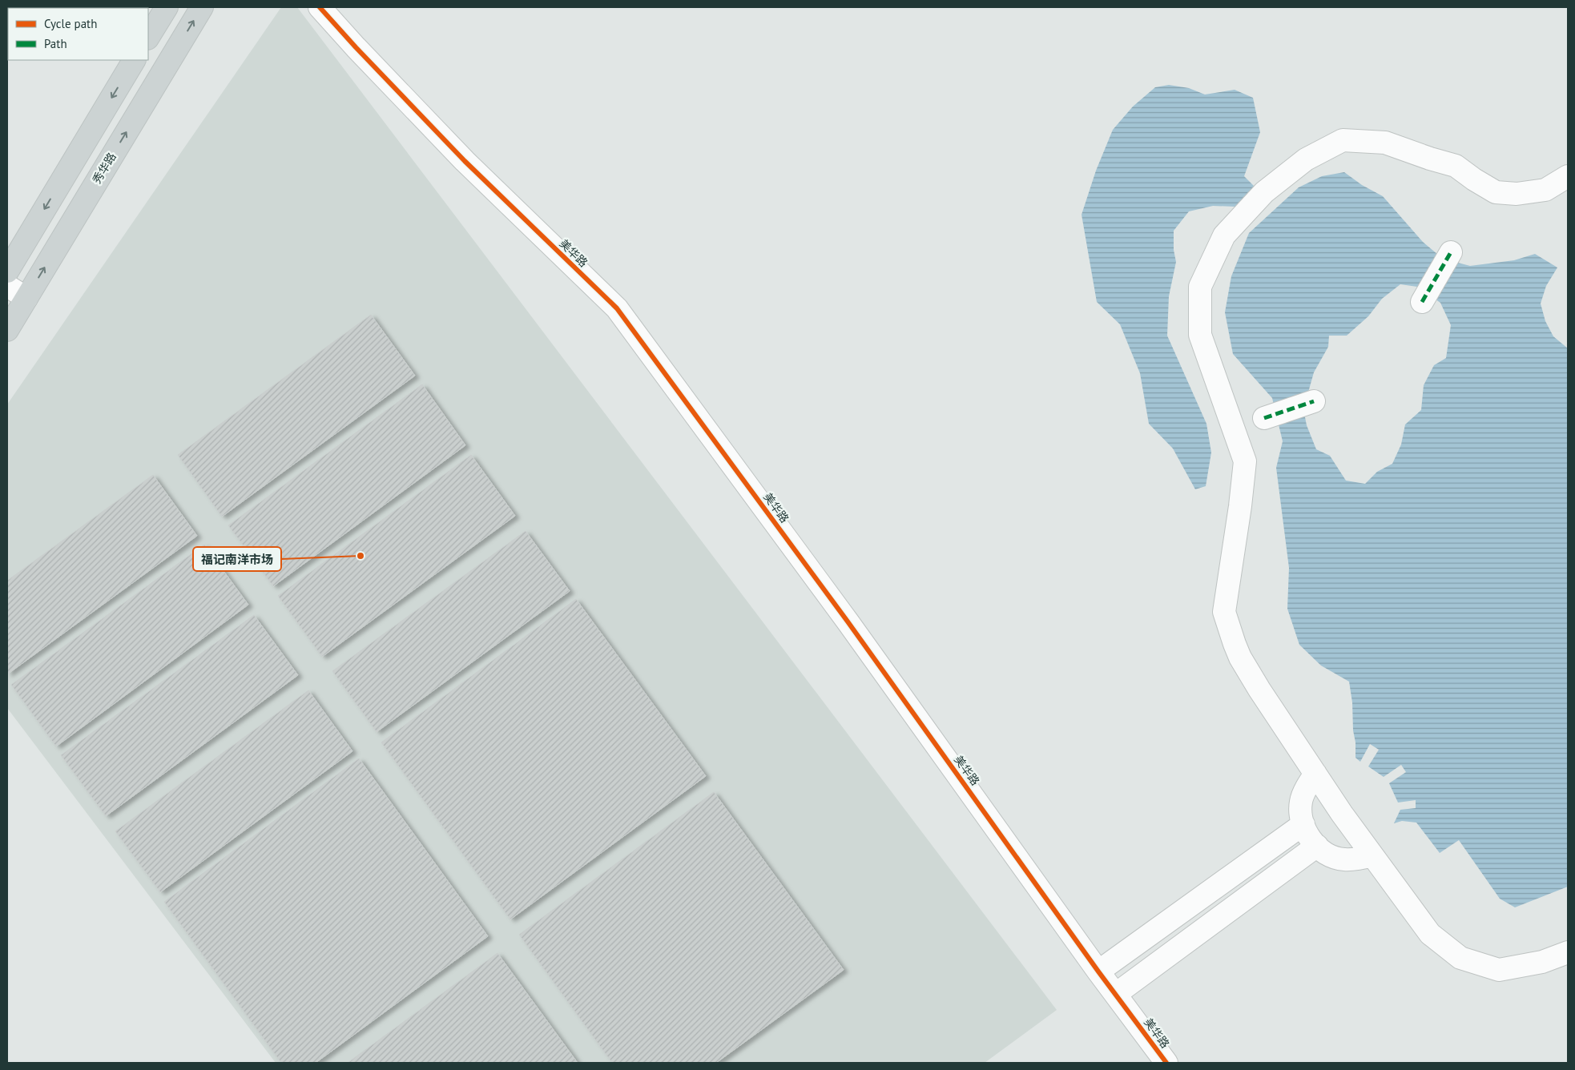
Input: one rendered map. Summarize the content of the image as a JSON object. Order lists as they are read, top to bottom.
{
  "streets": {
    "main road": ["秀华路"],
    "street": ["美华路"]
  },
  "places": ["福记南洋市场"],
  "legend": ["Cycle path", "Path"]
}
